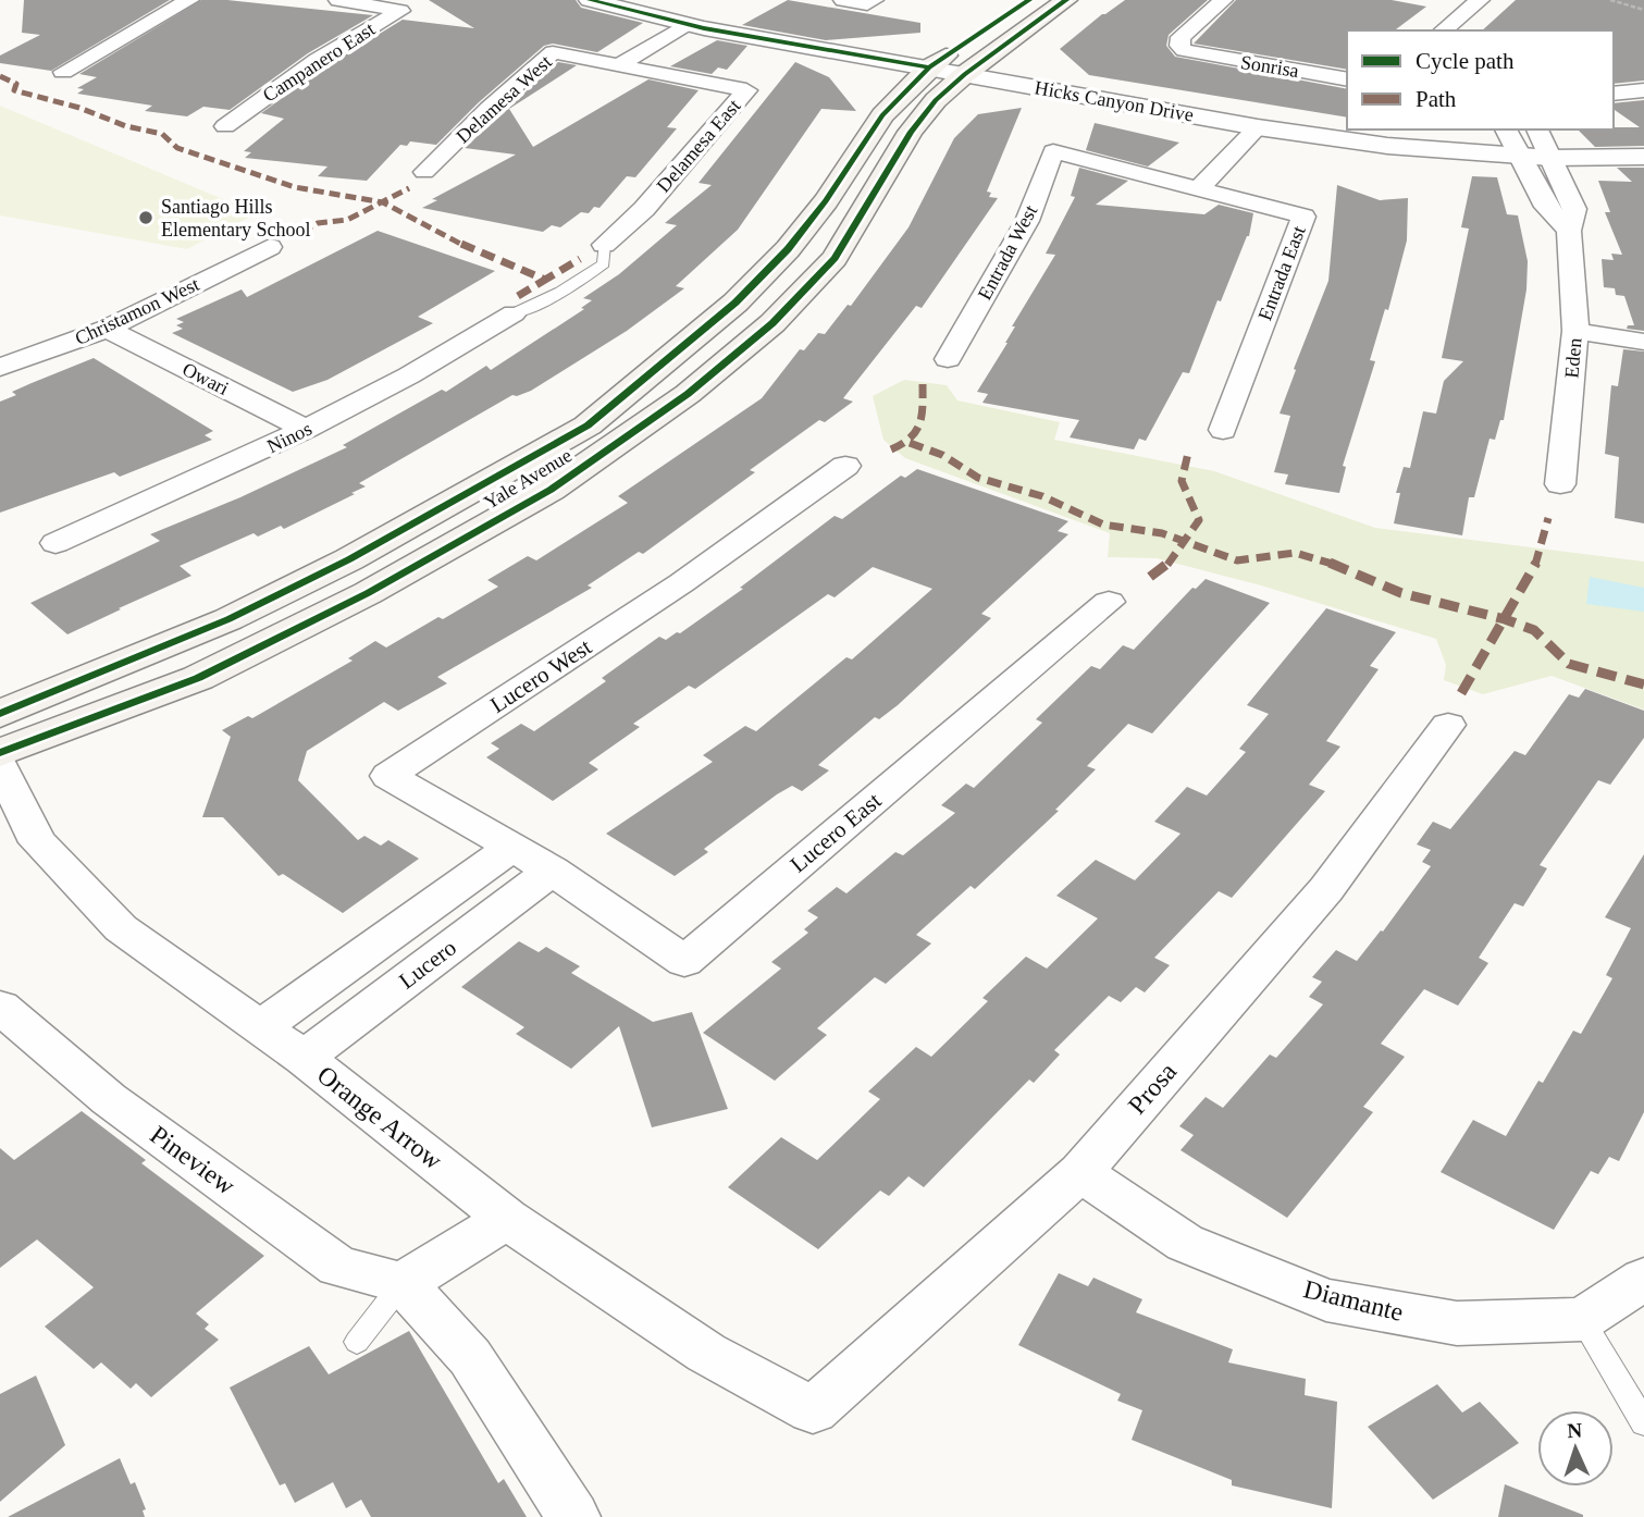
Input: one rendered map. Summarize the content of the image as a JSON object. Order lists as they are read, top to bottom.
{
  "streets": {
    "main road": ["Yale Avenue"],
    "street": [
      "Campanero East",
      "Sonrisa",
      "Delamesa West",
      "Hicks Canyon Drive",
      "Delamesa East",
      "Entrada West",
      "Entrada East",
      "Christamon West",
      "Eden",
      "Owari",
      "Ninos",
      "Lucero West",
      "Lucero East",
      "Lucero",
      "Prosa",
      "Orange Arrow",
      "Pineview",
      "Diamante"
    ]
  },
  "crossings": [
    ["Delamesa West", "Delamesa East"],
    ["Hicks Canyon Drive", "Eden"],
    ["Hicks Canyon Drive", "Yale Avenue"],
    ["Entrada West", "Entrada East"],
    ["Christamon West", "Owari"],
    ["Owari", "Ninos"],
    ["Lucero West", "Lucero East"],
    ["Lucero West", "Lucero"],
    ["Lucero East", "Lucero"],
    ["Lucero", "Orange Arrow"],
    ["Prosa", "Orange Arrow"],
    ["Prosa", "Diamante"]
  ],
  "places": ["Santiago Hills Elementary School"],
  "legend": ["Cycle path", "Path"],
  "north": "top"
}
